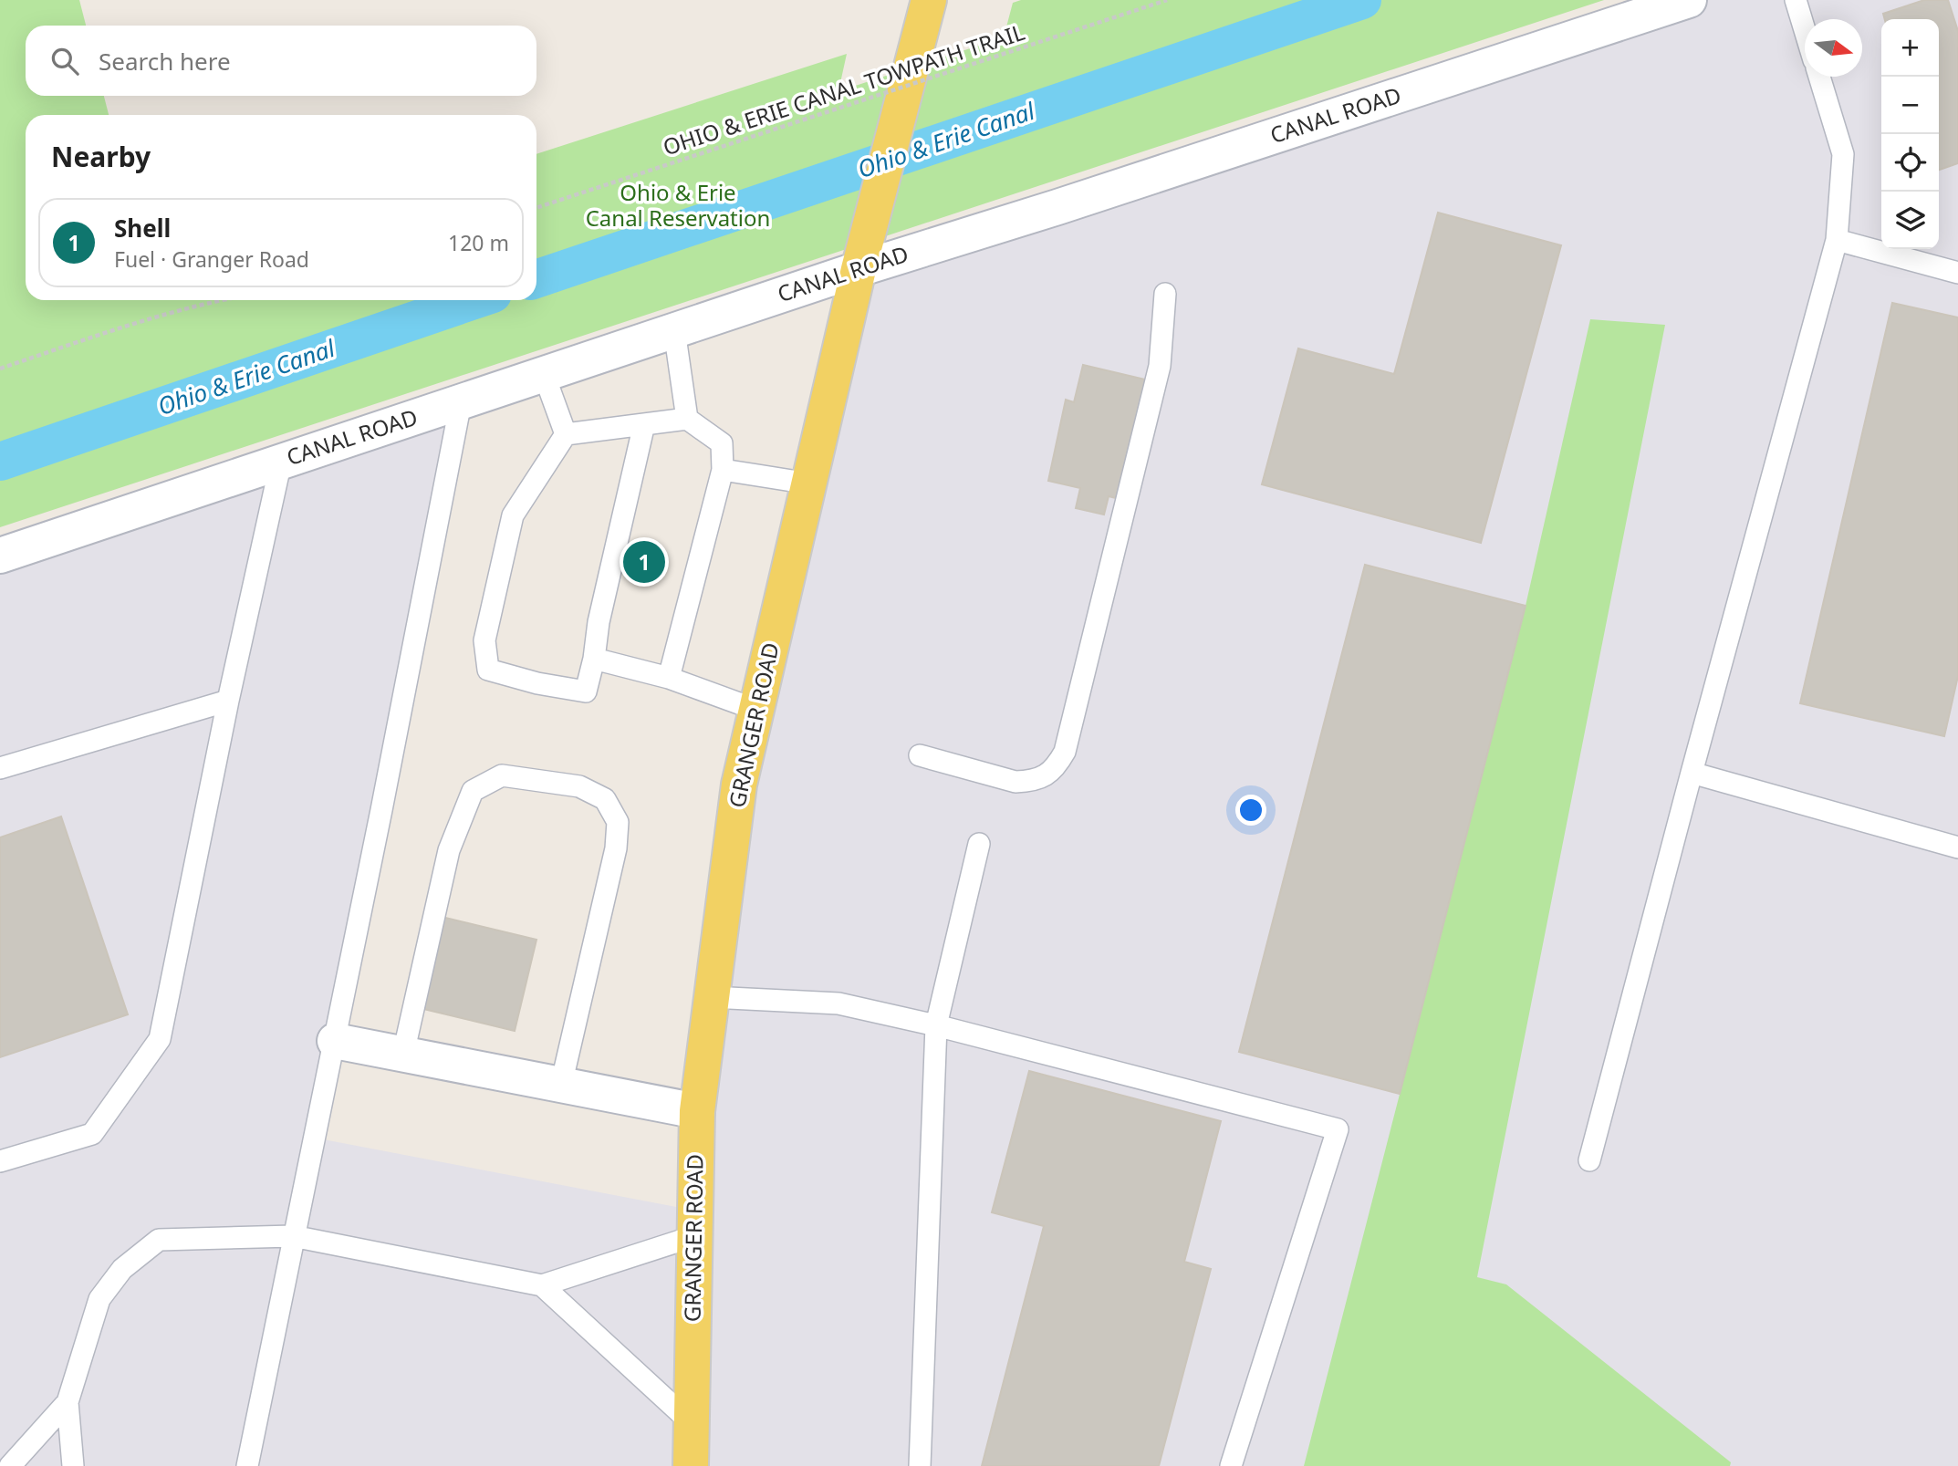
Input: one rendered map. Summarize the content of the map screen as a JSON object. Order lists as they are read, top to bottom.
{
  "streets": {
    "main road": ["GRANGER ROAD"],
    "street": ["CANAL ROAD"],
    "path": ["OHIO & ERIE CANAL TOWPATH TRAIL"]
  },
  "crossings": [
    ["CANAL ROAD", "GRANGER ROAD"]
  ],
  "water": ["Ohio & Erie Canal"],
  "parks": ["Ohio & Erie Canal Reservation"],
  "north": "right",
  "page": {
    "map_buttons": ["+", "−"],
    "search": "Search here",
    "heading": "Nearby",
    "list": [
      {
        "mark": "1",
        "name": "Shell",
        "note": "Fuel · Granger Road",
        "value": "120 m"
      }
    ],
    "pins": "1"
  }
}
